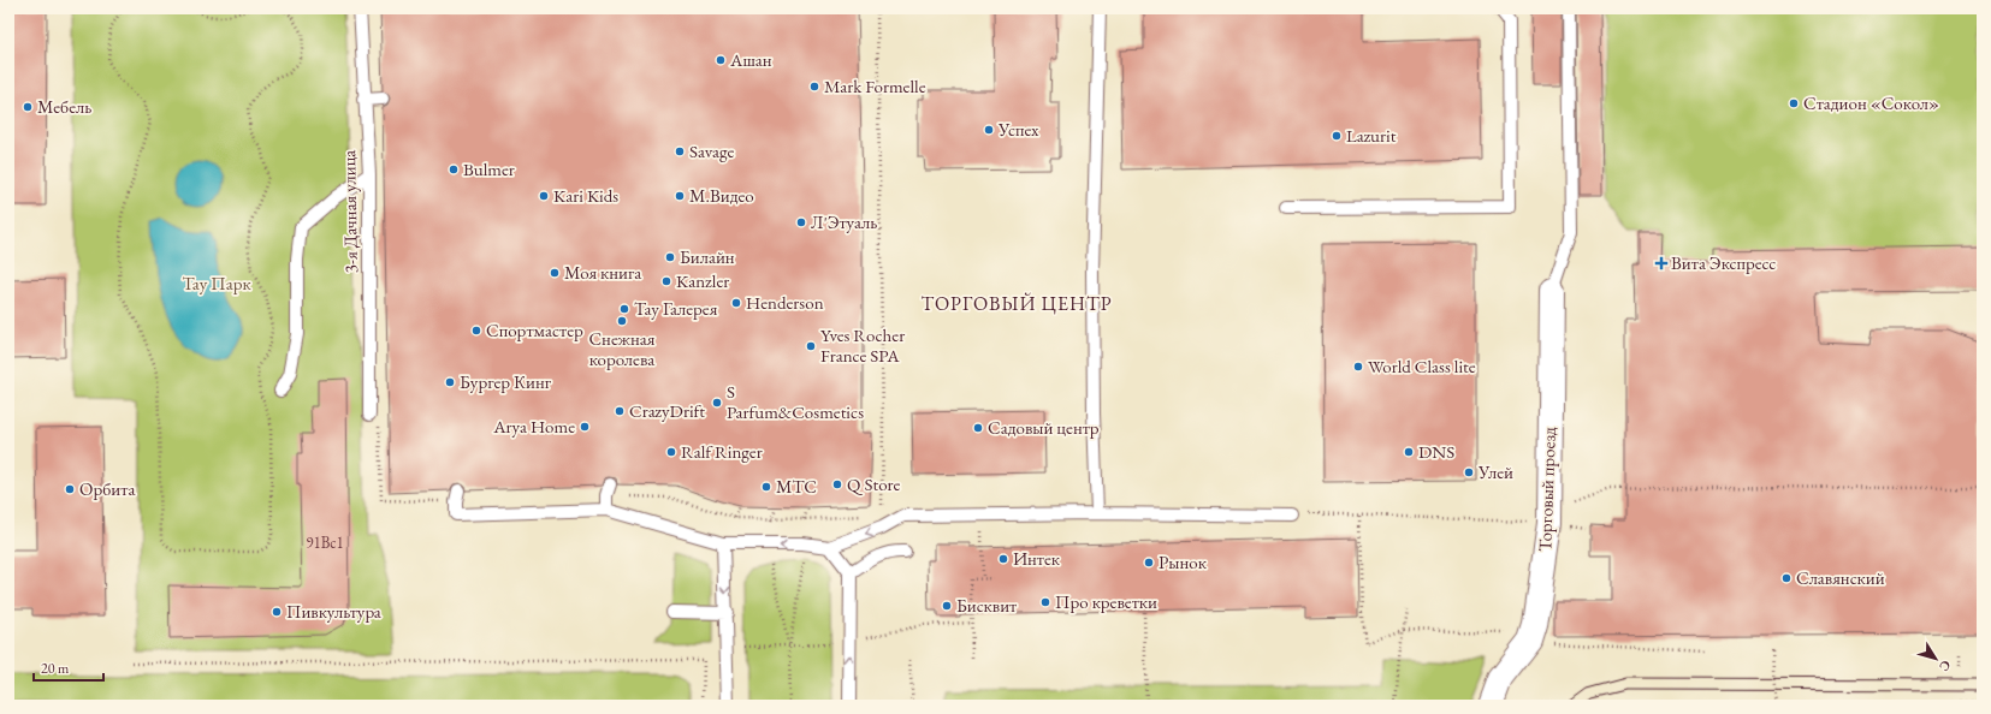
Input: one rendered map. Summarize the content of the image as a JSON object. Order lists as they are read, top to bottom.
{
  "streets": {
    "street": ["Торговый проезд"],
    "lane": ["3-я Дачная улица"]
  },
  "districts": ["ТОРГОВЫЙ ЦЕНТР"],
  "parks": ["Тау Парк"],
  "places": {
    "other": [
      "Ашан",
      "Mark Formelle",
      "Стадион «Сокол»",
      "Мебель",
      "Успех",
      "Lazurit",
      "Savage",
      "Bulmer",
      "Kari Kids",
      "М.Видео",
      "Л'Этуаль",
      "Билайн",
      "Моя книга",
      "Kanzler",
      "Henderson",
      "Тау Галерея",
      "Снежная королева",
      "Спортмастер",
      "Yves Rocher France SPA",
      "World Class lite",
      "Бургер Кинг",
      "S Parfum&Cosmetics",
      "CrazyDrift",
      "Arya Home",
      "Садовый центр",
      "Ralf Ringer",
      "DNS",
      "Улей",
      "Q Store",
      "МТС",
      "Орбита",
      "Интек",
      "Рынок",
      "Славянский",
      "Про креветки",
      "Бисквит",
      "Пивкультура"
    ],
    "health": ["Вита Экспресс"]
  },
  "house_numbers": ["91Вс1"],
  "scale_bar": "20 m",
  "north": "bottom right"
}
